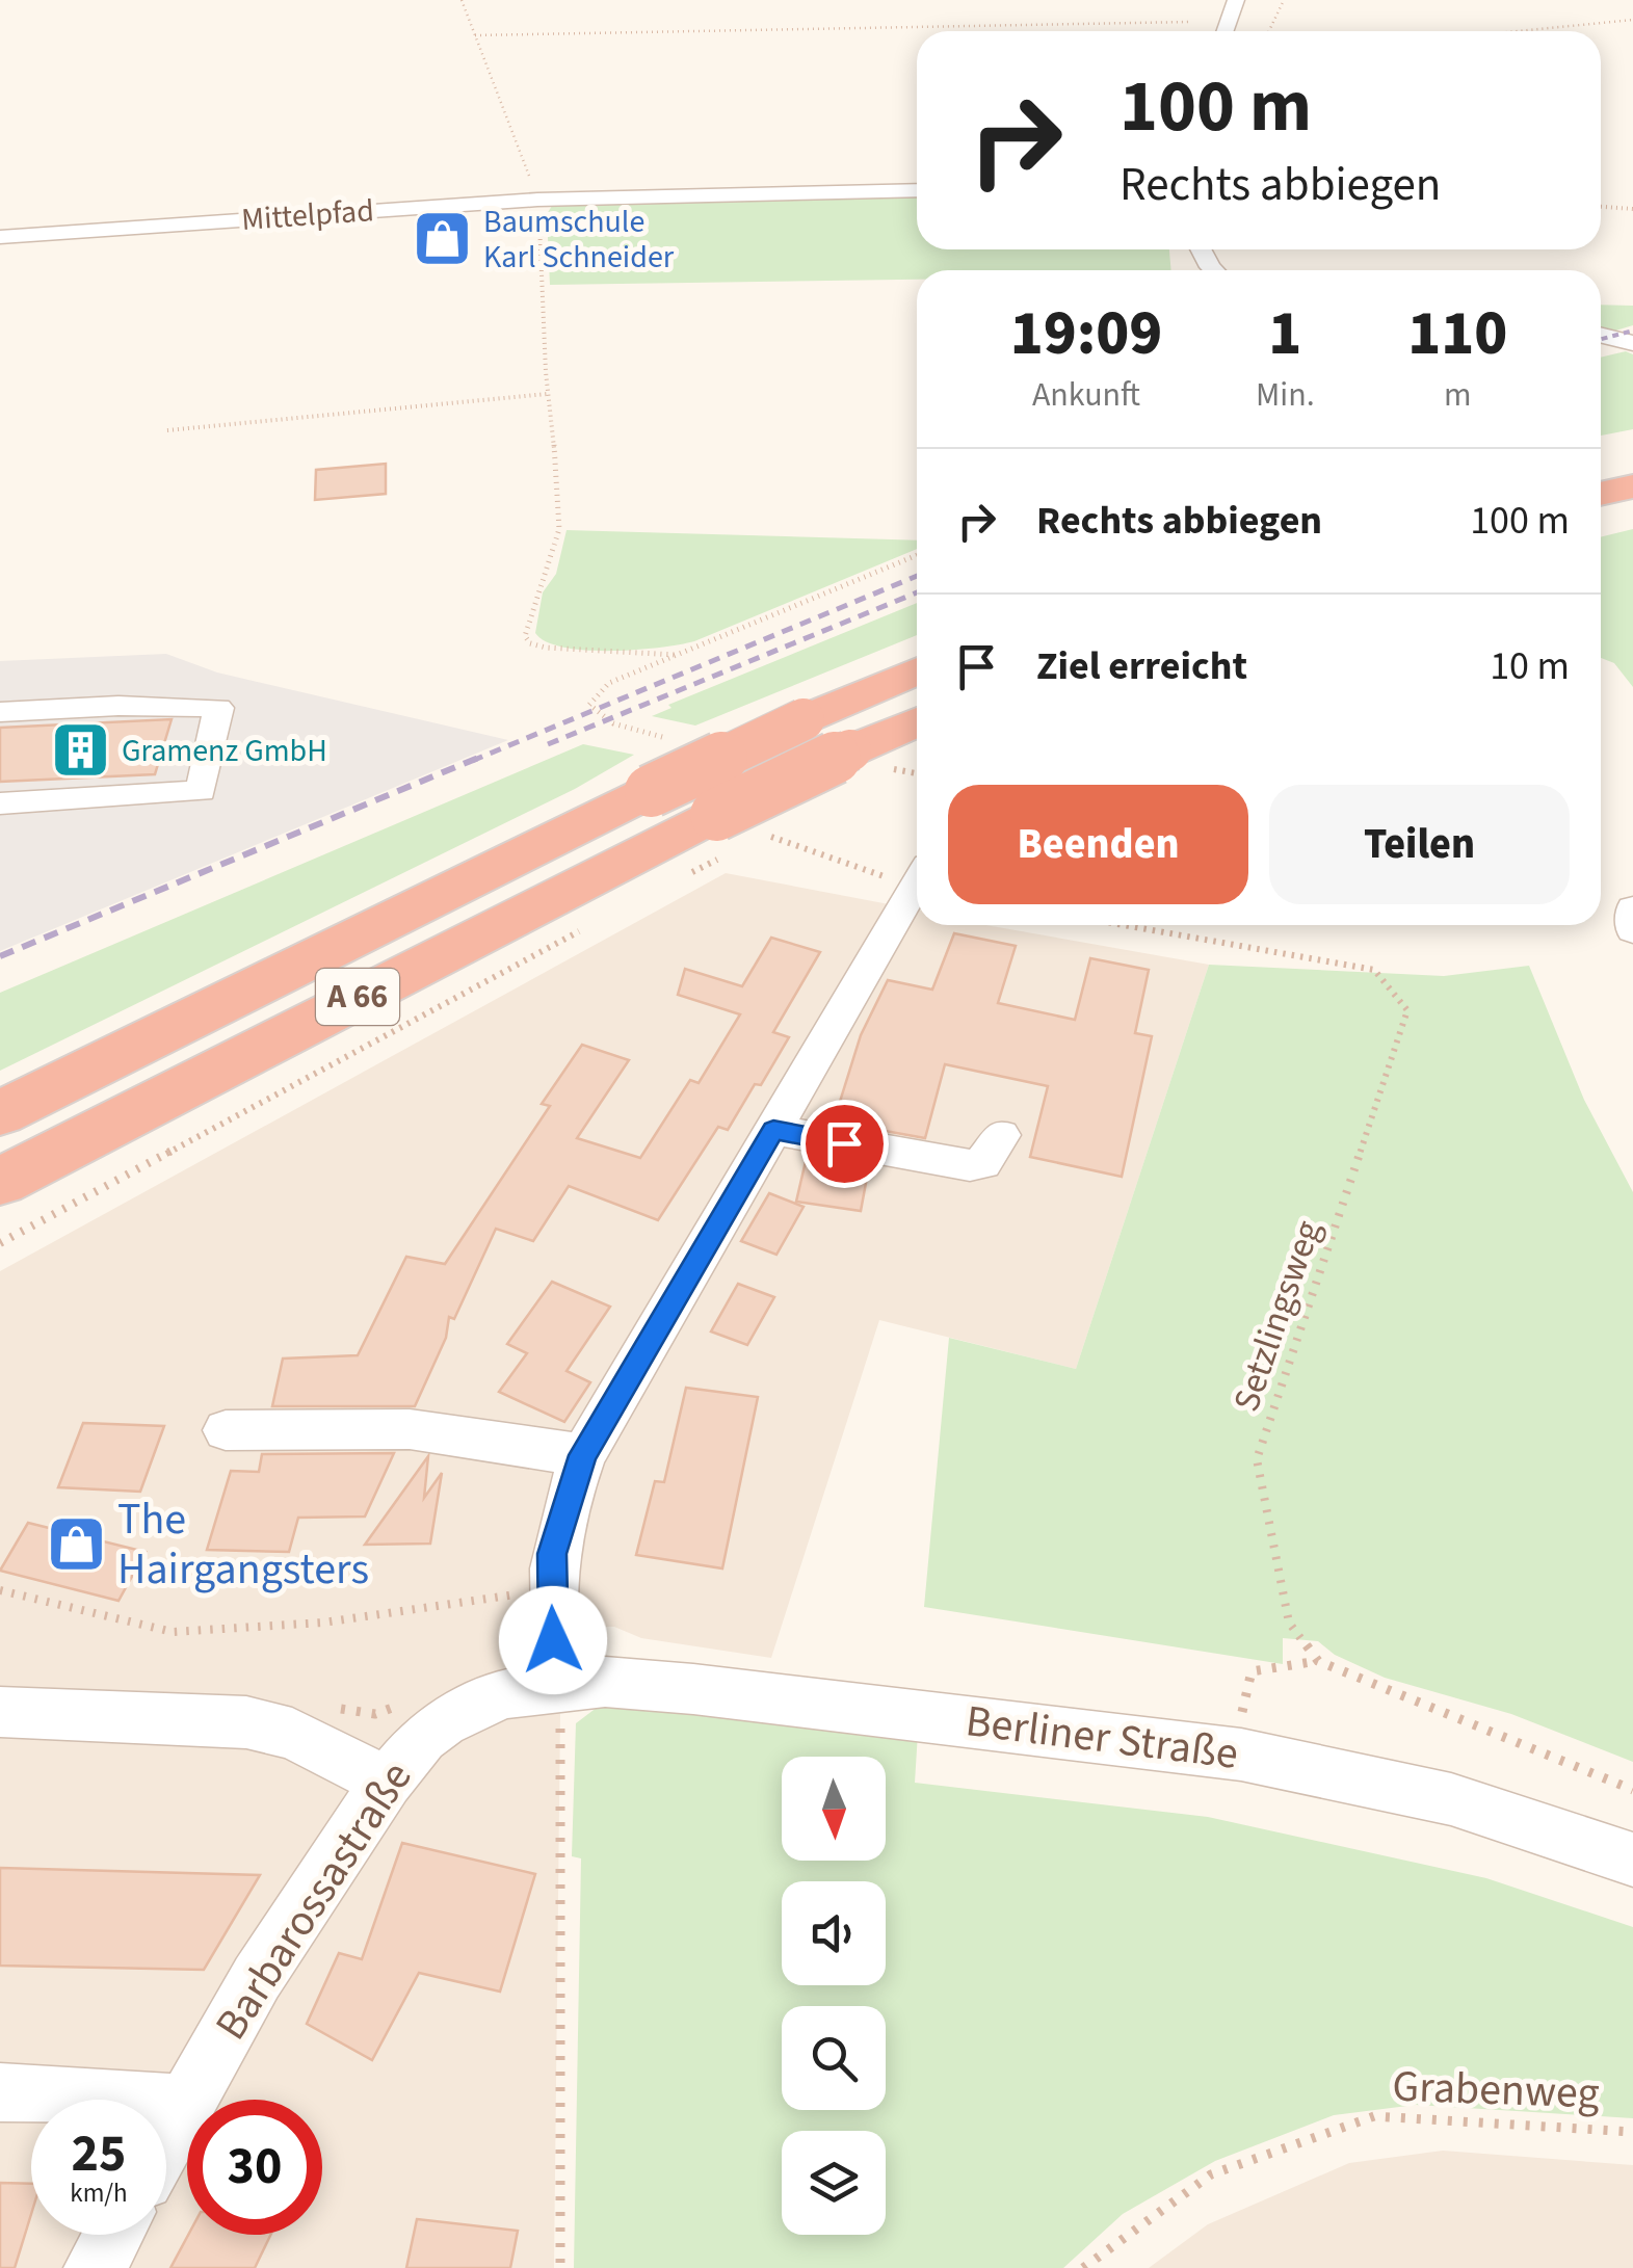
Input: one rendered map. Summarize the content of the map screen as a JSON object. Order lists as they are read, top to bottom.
{
  "streets": {
    "highway": ["A 66"],
    "street": ["Mittelpfad", "Berliner Straße", "Barbarossastraße"],
    "path": ["Setzlingsweg", "Grabenweg"]
  },
  "crossings": [
    ["Berliner Straße", "Barbarossastraße"]
  ],
  "places": {
    "shop": ["Baumschule Karl Schneider", "The Hairgangsters"],
    "building": ["Gramenz GmbH"]
  },
  "north": "bottom",
  "page": {
    "turn": ["100 m", "Rechts abbiegen"],
    "eta": [
      "19:09",
      "Ankunft",
      "1",
      "Min.",
      "110",
      "m"
    ],
    "list": [
      {
        "name": "Rechts abbiegen",
        "value": "100 m"
      },
      {
        "name": "Ziel erreicht",
        "value": "10 m"
      }
    ],
    "buttons": ["Beenden", "Teilen"],
    "speed": "25 km/h",
    "limit": "30"
  }
}
